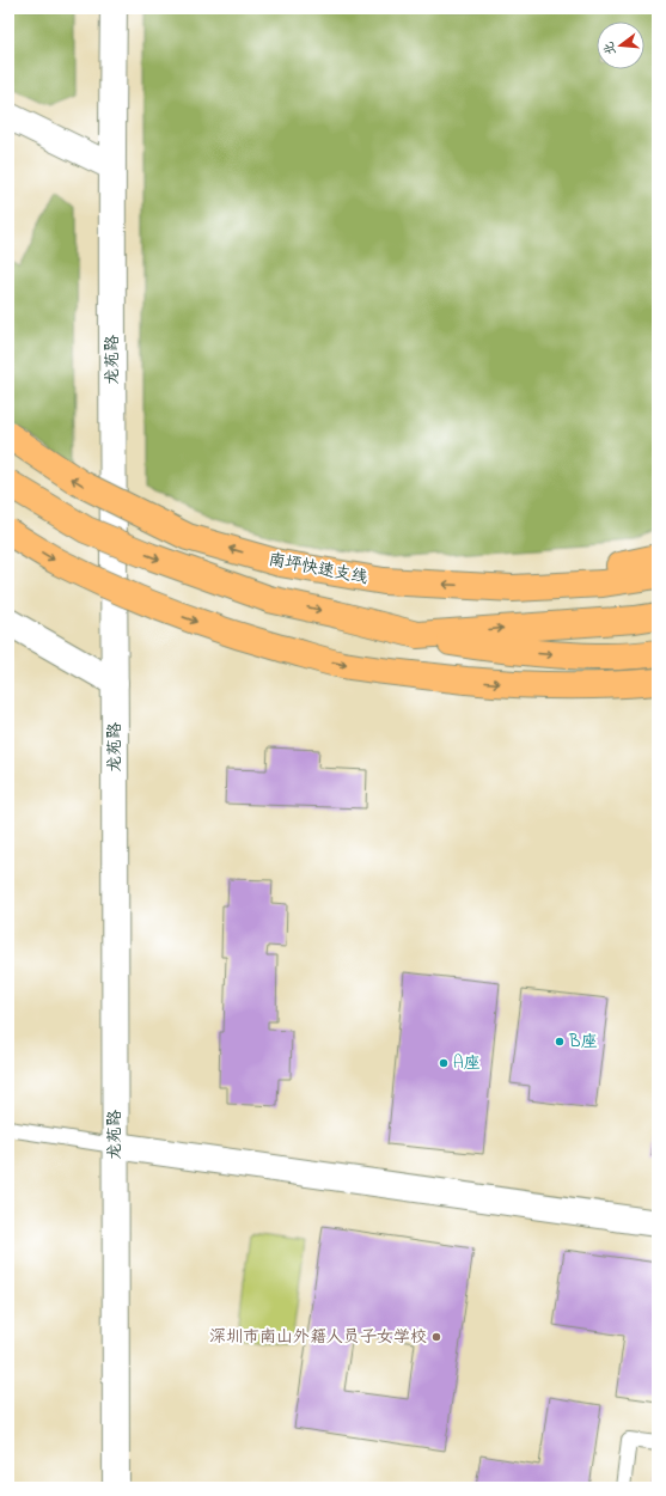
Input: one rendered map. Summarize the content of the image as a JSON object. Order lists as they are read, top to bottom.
{
  "streets": {
    "highway": ["南坪快速支线"],
    "street": ["龙苑路"]
  },
  "places": ["B座", "A座", "深圳市南山外籍人员子女学校"],
  "north": "left"
}
